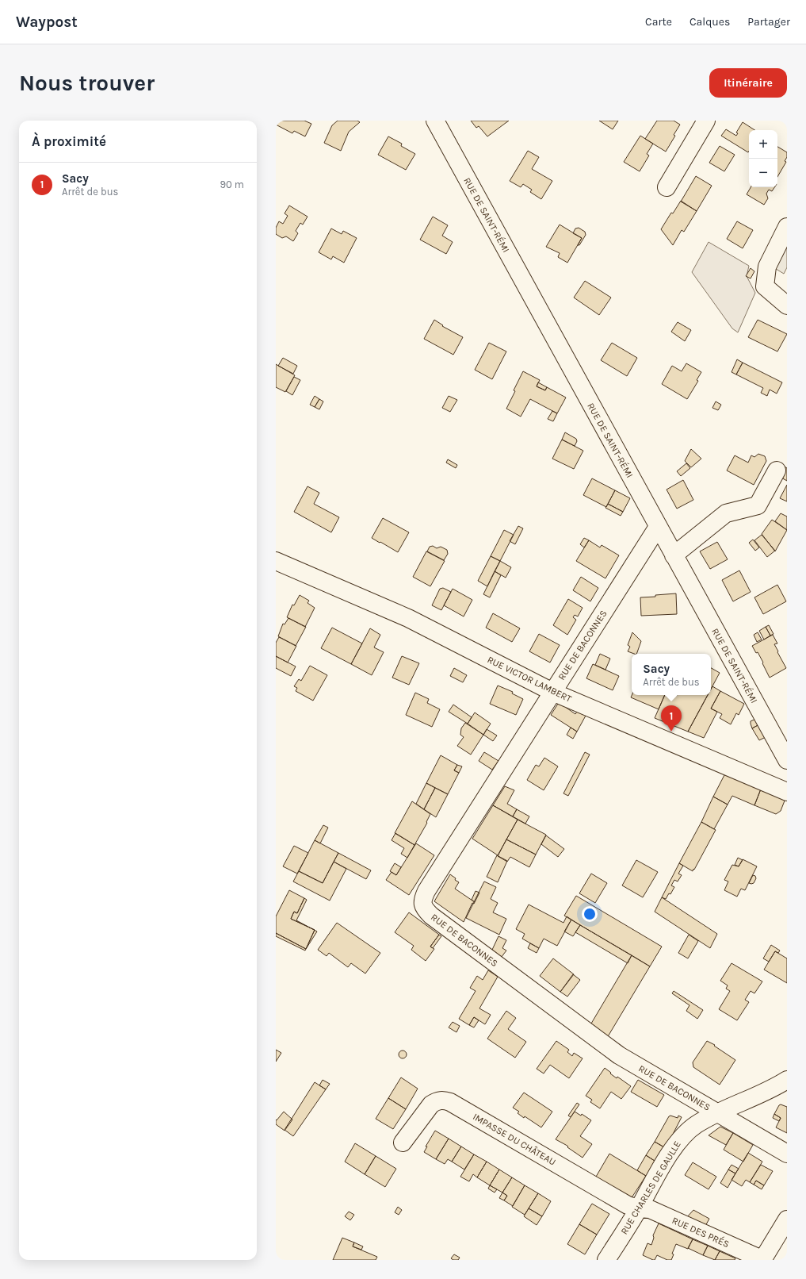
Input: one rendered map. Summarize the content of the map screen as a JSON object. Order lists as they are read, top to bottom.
{
  "streets": {
    "street": [
      "RUE DE SAINT-RÉMI",
      "RUE DE BACONNES",
      "RUE VICTOR LAMBERT",
      "IMPASSE DU CHÂTEAU",
      "RUE CHARLES DE GAULLE",
      "RUE DES PRÉS"
    ]
  },
  "crossings": [
    ["RUE DE SAINT-RÉMI", "RUE DE BACONNES"],
    ["RUE DE BACONNES", "RUE VICTOR LAMBERT"],
    ["RUE DE BACONNES", "RUE CHARLES DE GAULLE"],
    ["IMPASSE DU CHÂTEAU", "RUE CHARLES DE GAULLE"],
    ["IMPASSE DU CHÂTEAU", "RUE DES PRÉS"],
    ["RUE CHARLES DE GAULLE", "RUE DES PRÉS"]
  ],
  "page": {
    "header": "Waypost",
    "nav": ["Carte", "Calques", "Partager"],
    "buttons": "Itinéraire",
    "title": "Nous trouver",
    "heading": "À proximité",
    "map_buttons": ["+", "−"],
    "list": [
      {
        "mark": "1",
        "name": "Sacy",
        "note": "Arrêt de bus",
        "value": "90 m"
      }
    ],
    "popup": ["Sacy", "Arrêt de bus"],
    "pins": "1"
  }
}
